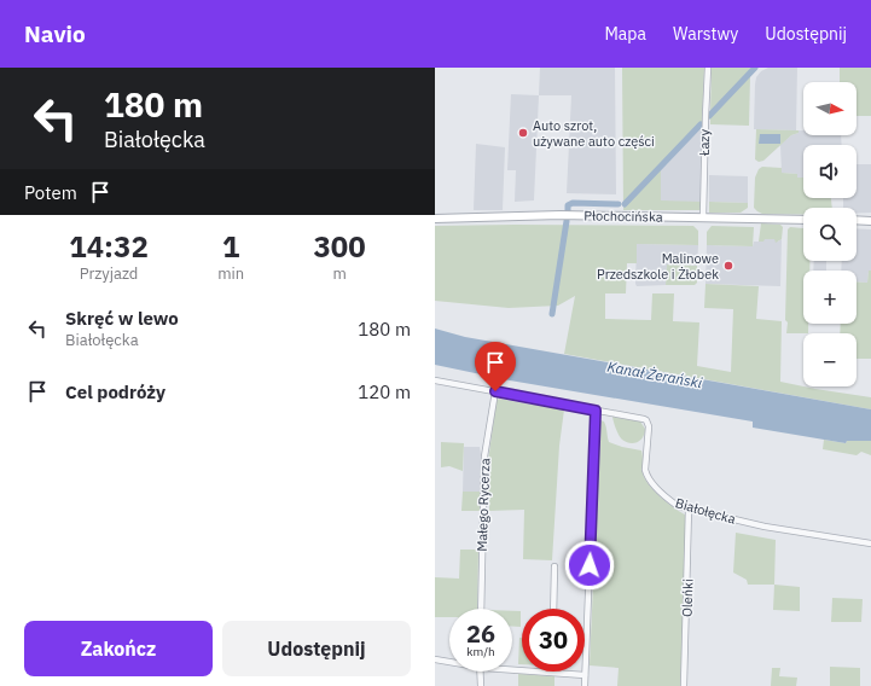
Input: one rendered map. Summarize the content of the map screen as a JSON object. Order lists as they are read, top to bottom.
{
  "streets": {
    "main road": ["Płochocińska"],
    "street": [
      "Łazy",
      "Małego Rycerza",
      "Białołęcka",
      "Oleńki"
    ]
  },
  "crossings": [
    ["Łazy", "Płochocińska"],
    ["Małego Rycerza", "Białołęcka"],
    ["Białołęcka", "Oleńki"]
  ],
  "water": ["Kanał Żerański"],
  "places": ["Auto szrot, używane auto części", "Malinowe Przedszkole i Żłobek"],
  "north": "right",
  "page": {
    "header": "Navio",
    "nav": ["Mapa", "Warstwy", "Udostępnij"],
    "turn": ["180 m", "Białołęcka"],
    "map_buttons": ["+", "−"],
    "then": "Potem",
    "eta": [
      "14:32",
      "Przyjazd",
      "1",
      "min",
      "300",
      "m"
    ],
    "list": [
      {
        "name": "Skręć w lewo",
        "note": "Białołęcka",
        "value": "180 m"
      },
      {
        "name": "Cel podróży",
        "value": "120 m"
      }
    ],
    "speed": "26 km/h",
    "limit": "30",
    "buttons": ["Zakończ", "Udostępnij"]
  }
}
